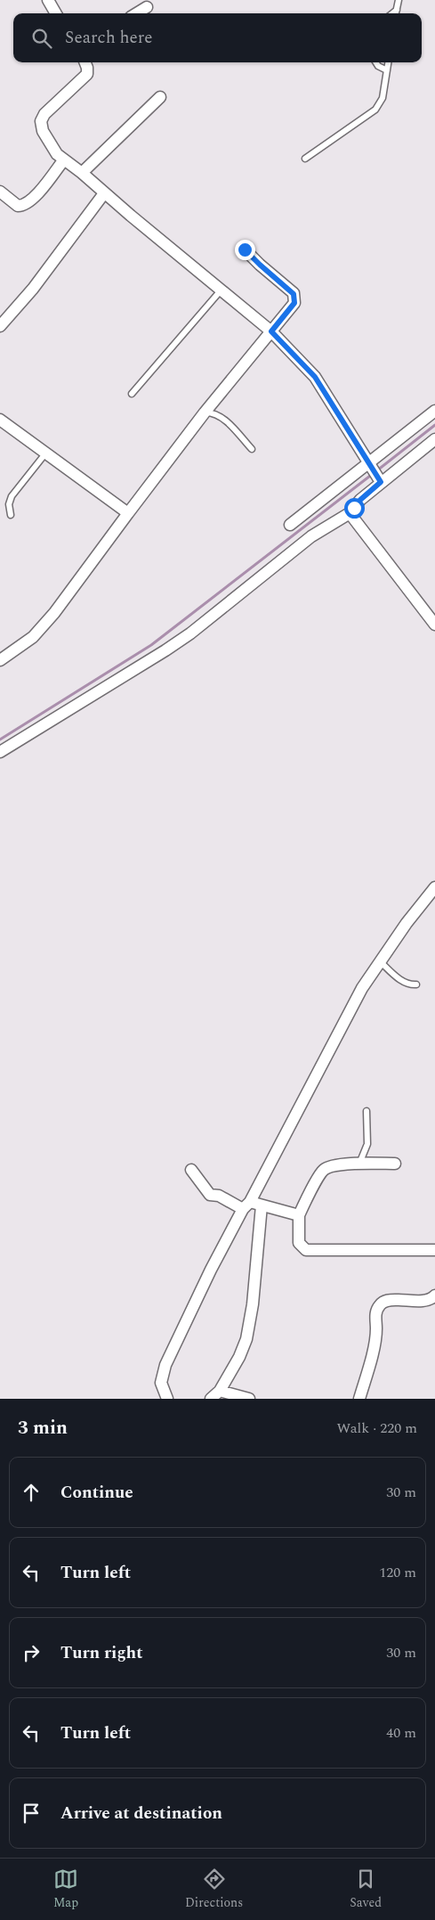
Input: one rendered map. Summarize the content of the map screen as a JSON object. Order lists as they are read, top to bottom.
{
  "page": {
    "search": "Search here",
    "heading": ["3 min", "Walk · 220 m"],
    "list": [
      ["Continue", "30 m"],
      ["Turn left", "120 m"],
      ["Turn right", "30 m"],
      ["Turn left", "40 m"],
      "Arrive at destination"
    ],
    "nav": ["Map", "Directions", "Saved"]
  }
}
